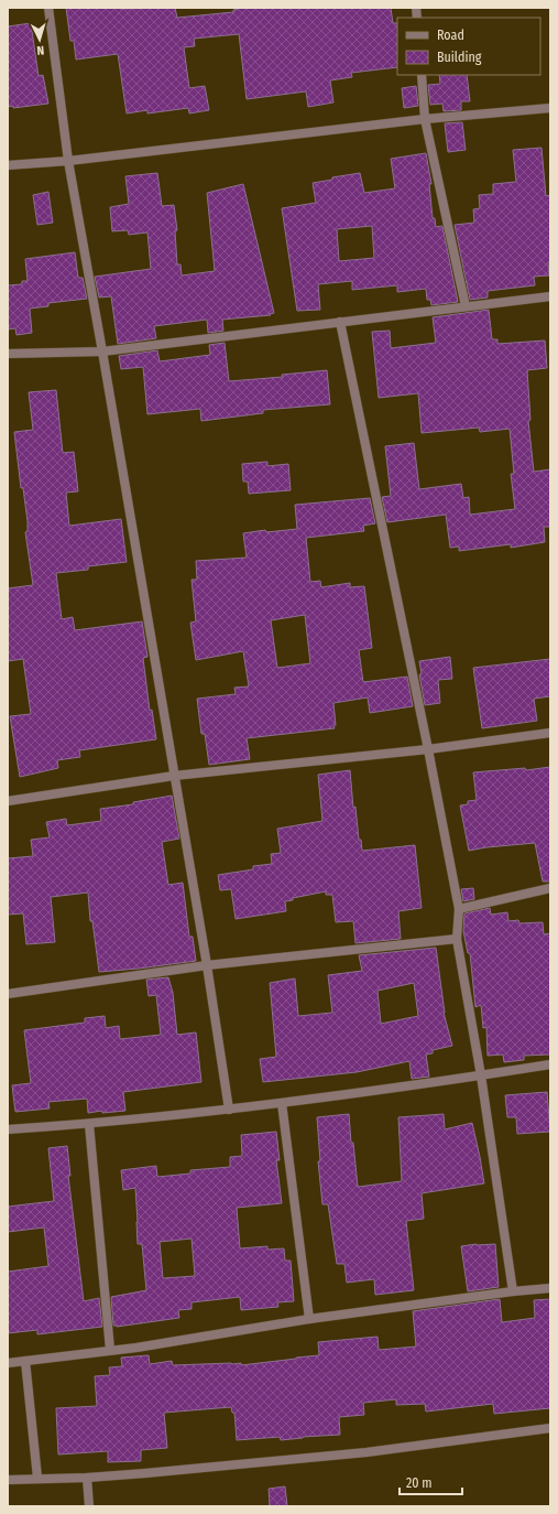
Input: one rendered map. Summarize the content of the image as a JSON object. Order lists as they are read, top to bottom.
{
  "legend": ["Road", "Building"],
  "scale_bar": "20 m",
  "north": "bottom"
}
